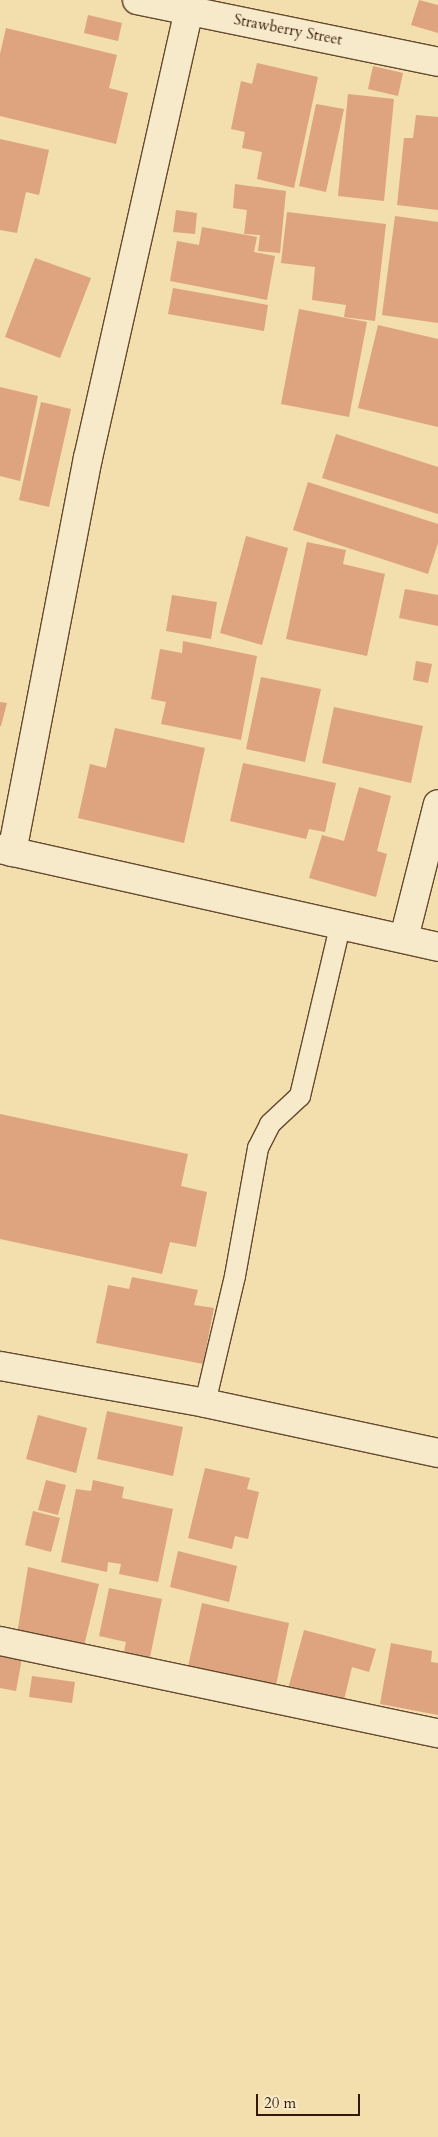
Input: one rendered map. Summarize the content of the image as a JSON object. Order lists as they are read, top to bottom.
{
  "streets": {
    "street": ["Strawberry Street"]
  },
  "scale_bar": "20 m"
}
